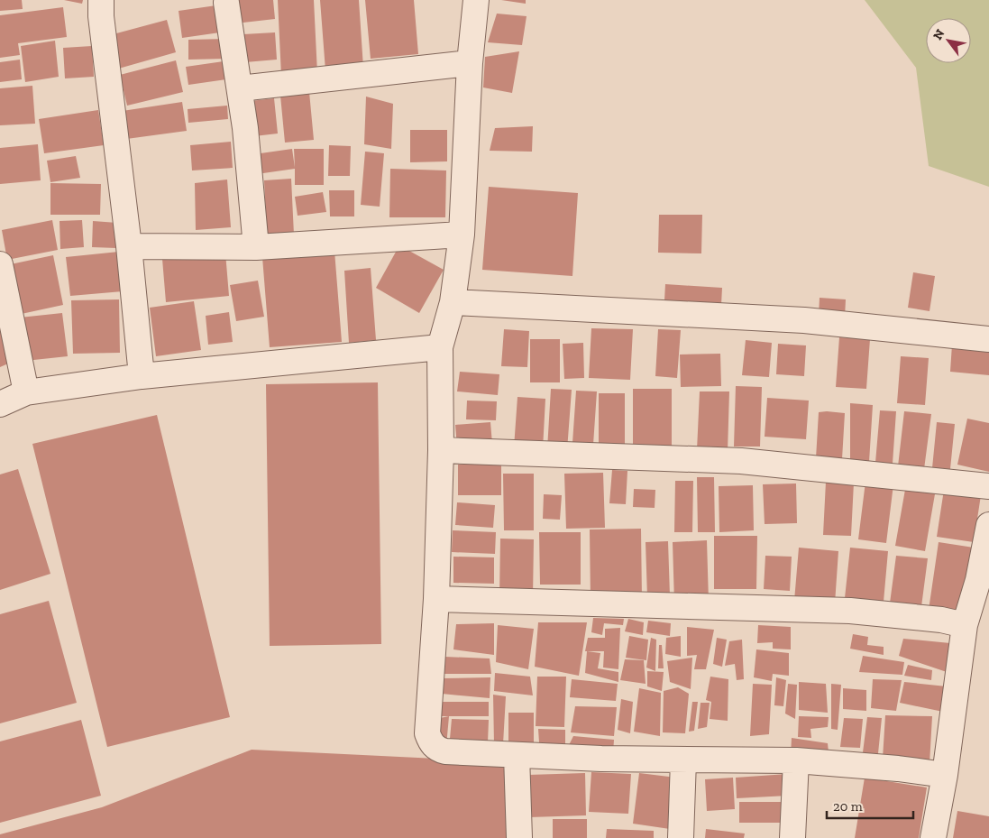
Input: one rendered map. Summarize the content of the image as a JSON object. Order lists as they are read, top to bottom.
{
  "scale_bar": "20 m",
  "north": "top left"
}
